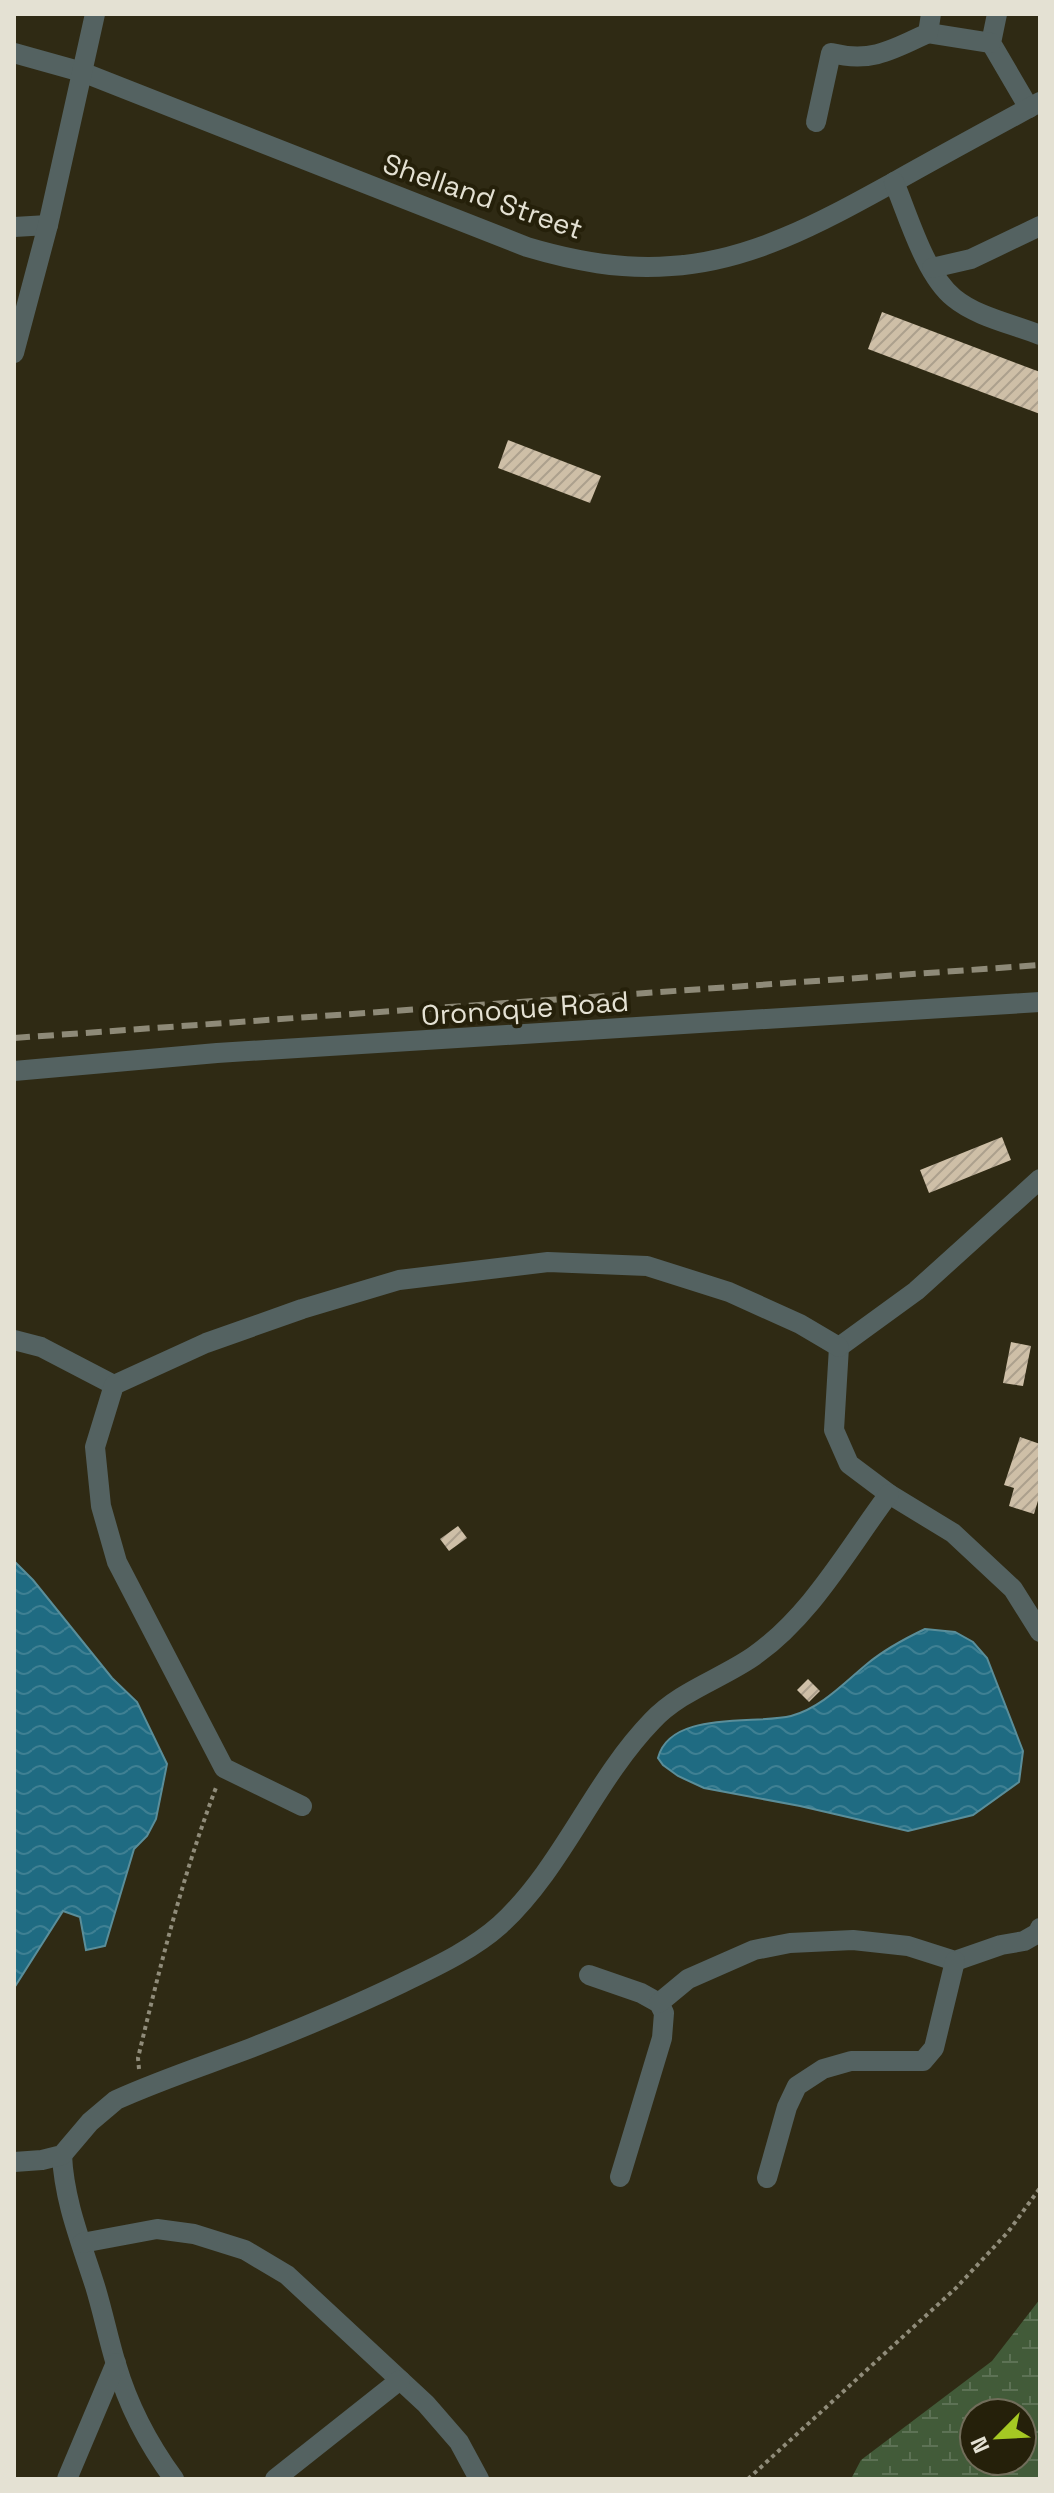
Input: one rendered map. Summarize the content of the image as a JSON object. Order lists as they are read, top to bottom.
{
  "streets": {
    "street": ["Shelland Street", "Oronoque Road"]
  },
  "north": "bottom left"
}
